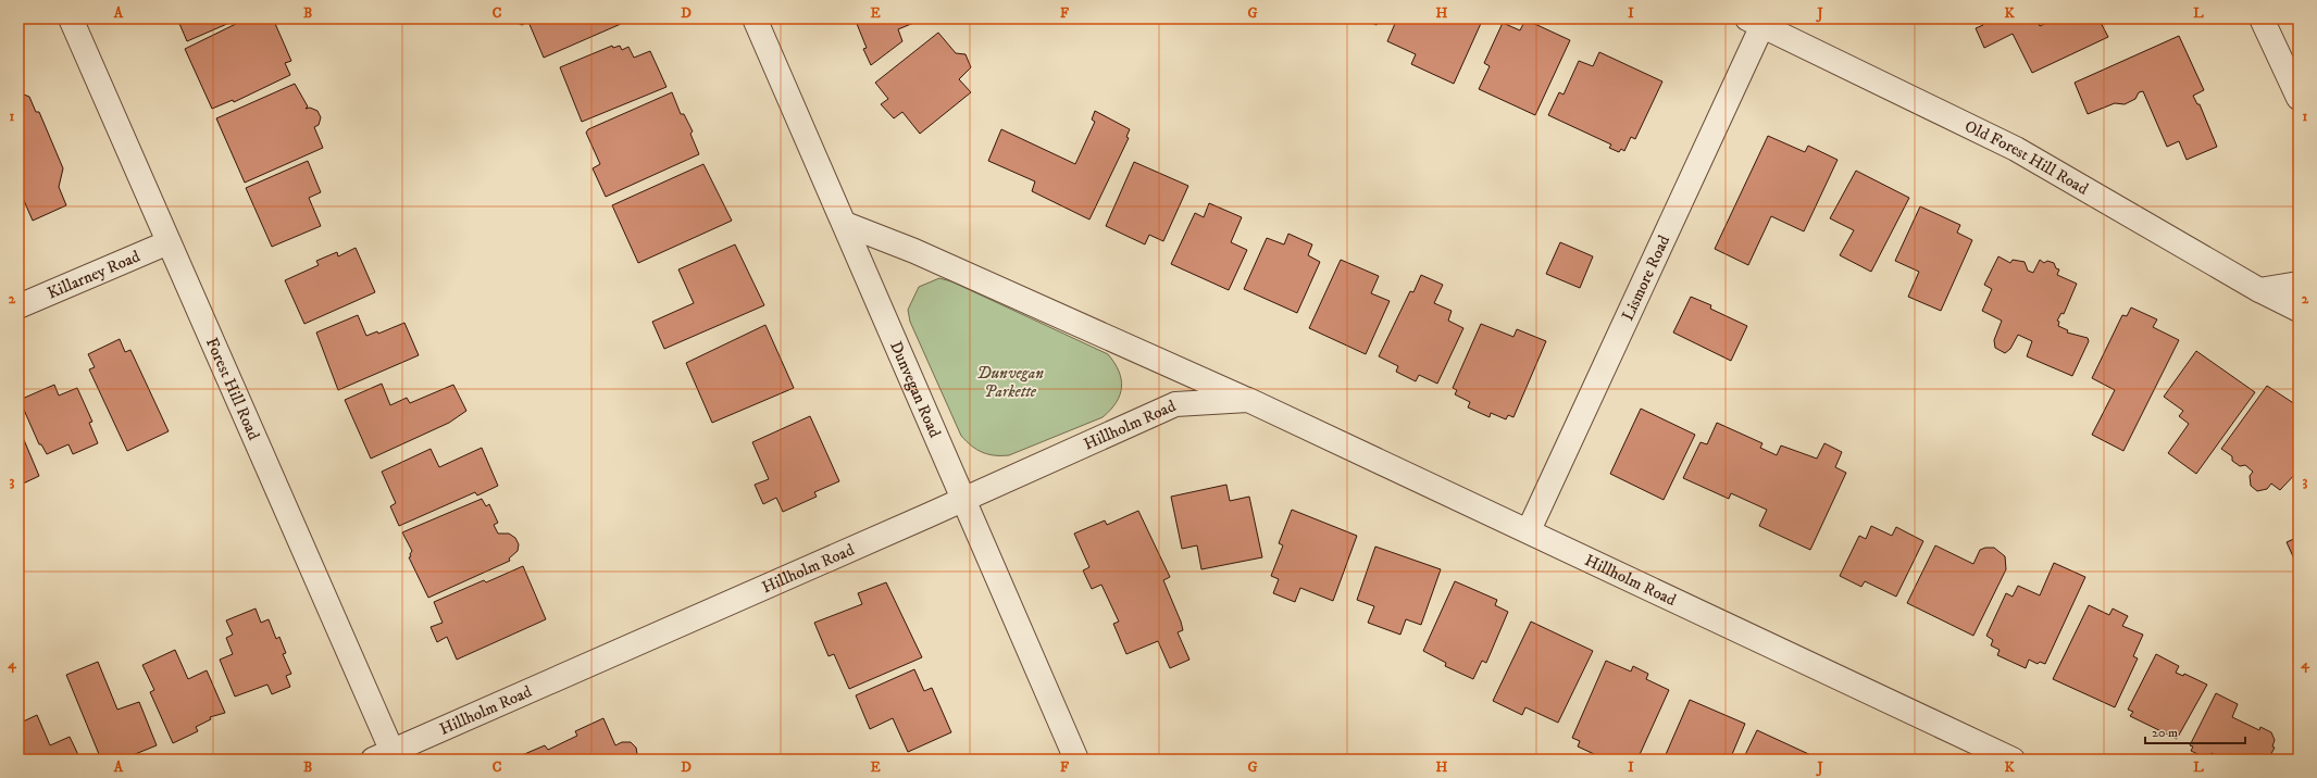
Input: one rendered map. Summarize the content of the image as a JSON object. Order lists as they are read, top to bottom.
{
  "streets": {
    "street": [
      "Old Forest Hill Road",
      "Killarney Road",
      "Lismore Road",
      "Forest Hill Road",
      "Dunvegan Road",
      "Hillholm Road"
    ]
  },
  "crossings": [
    ["Old Forest Hill Road", "Lismore Road"],
    ["Killarney Road", "Forest Hill Road"],
    ["Lismore Road", "Hillholm Road"],
    ["Forest Hill Road", "Hillholm Road"],
    ["Dunvegan Road", "Hillholm Road"]
  ],
  "parks": ["Dunvegan Parkette"],
  "scale_bar": "20 m",
  "grid": {
    "columns": [
      "A",
      "B",
      "C",
      "D",
      "E",
      "F",
      "G",
      "H",
      "I",
      "J",
      "K",
      "L"
    ],
    "rows": [
      "1",
      "2",
      "3",
      "4"
    ]
  }
}
